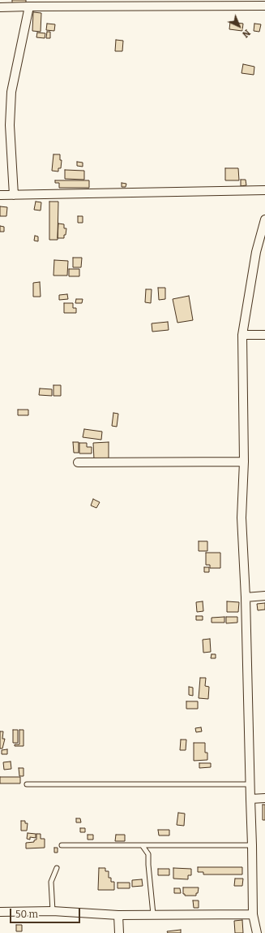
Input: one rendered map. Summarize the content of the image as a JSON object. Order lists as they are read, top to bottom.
{
  "scale_bar": "50 m",
  "north": "bottom right"
}
